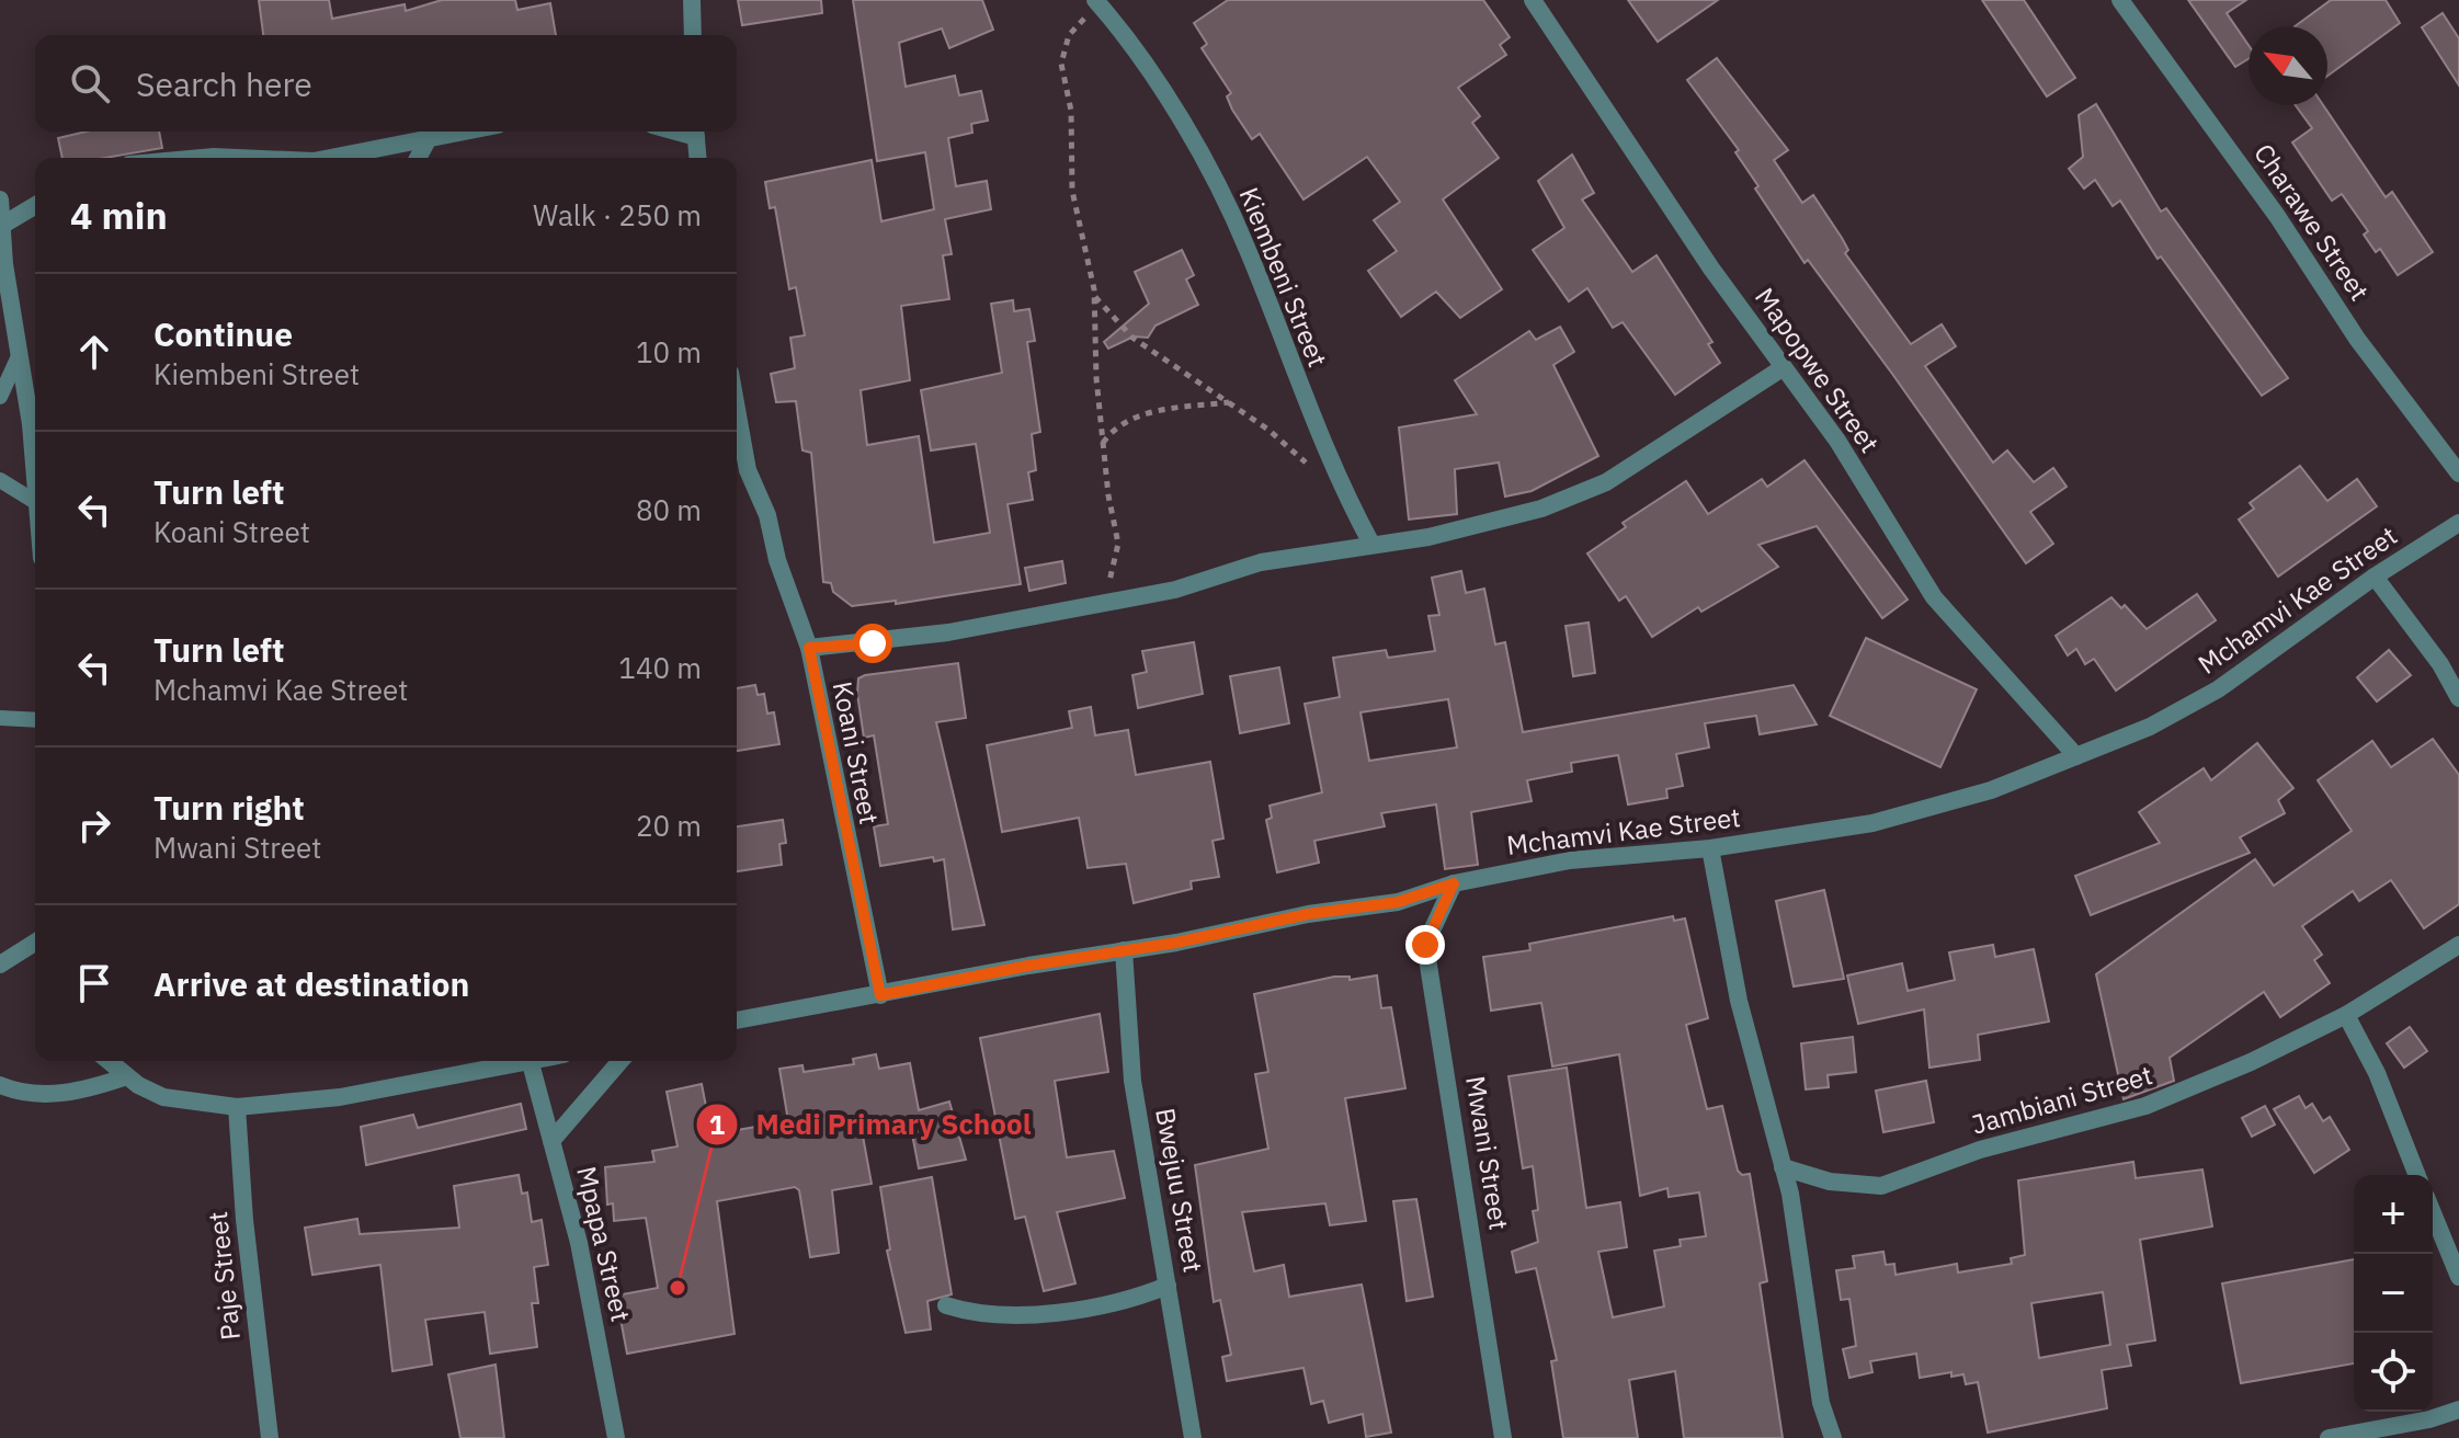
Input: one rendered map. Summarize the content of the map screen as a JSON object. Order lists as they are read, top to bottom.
{
  "streets": {
    "street": [
      "Charawe Street",
      "Kiembeni Street",
      "Mapopwe Street",
      "Mchamvi Kae Street",
      "Koani Street",
      "Jambiani Street",
      "Mwani Street",
      "Bwejuu Street",
      "Mpapa Street",
      "Paje Street"
    ]
  },
  "crossings": [
    ["Mapopwe Street", "Mchamvi Kae Street"],
    ["Mchamvi Kae Street", "Koani Street"],
    ["Mchamvi Kae Street", "Mwani Street"],
    ["Mchamvi Kae Street", "Bwejuu Street"]
  ],
  "places": ["Medi Primary School"],
  "north": "top left",
  "page": {
    "search": "Search here",
    "heading": ["4 min", "Walk · 250 m"],
    "list": [
      ["Continue", "Kiembeni Street", "10 m"],
      ["Turn left", "Koani Street", "80 m"],
      ["Turn left", "Mchamvi Kae Street", "140 m"],
      ["Turn right", "Mwani Street", "20 m"],
      "Arrive at destination"
    ],
    "map_buttons": ["+", "−"]
  }
}
